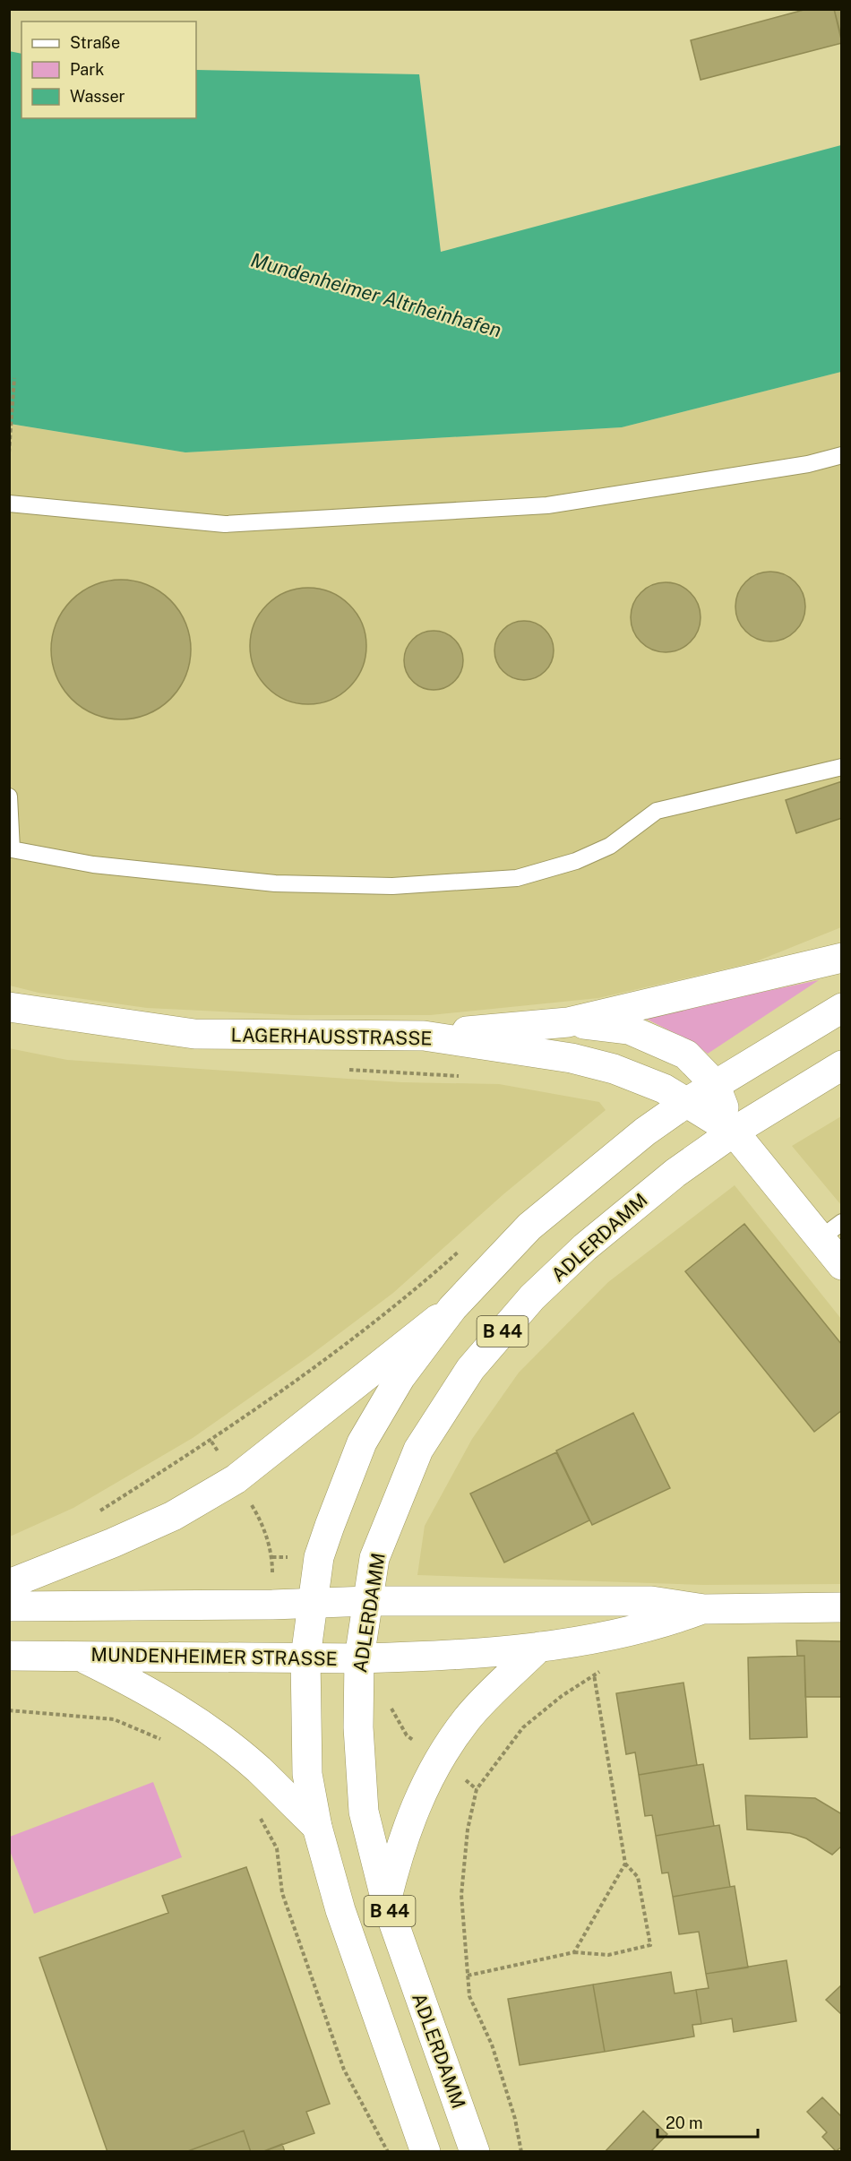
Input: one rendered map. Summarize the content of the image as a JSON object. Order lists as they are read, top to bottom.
{
  "streets": {
    "street": [
      "LAGERHAUSSTRASSE",
      "ADLERDAMM",
      "B 44",
      "MUNDENHEIMER STRASSE"
    ]
  },
  "crossings": [
    ["LAGERHAUSSTRASSE", "ADLERDAMM"],
    ["LAGERHAUSSTRASSE", "B 44"],
    ["ADLERDAMM", "B 44"],
    ["ADLERDAMM", "MUNDENHEIMER STRASSE"],
    ["B 44", "MUNDENHEIMER STRASSE"]
  ],
  "water": ["Mundenheimer Altrheinhafen"],
  "legend": ["Straße", "Park", "Wasser"],
  "scale_bar": "20 m"
}
